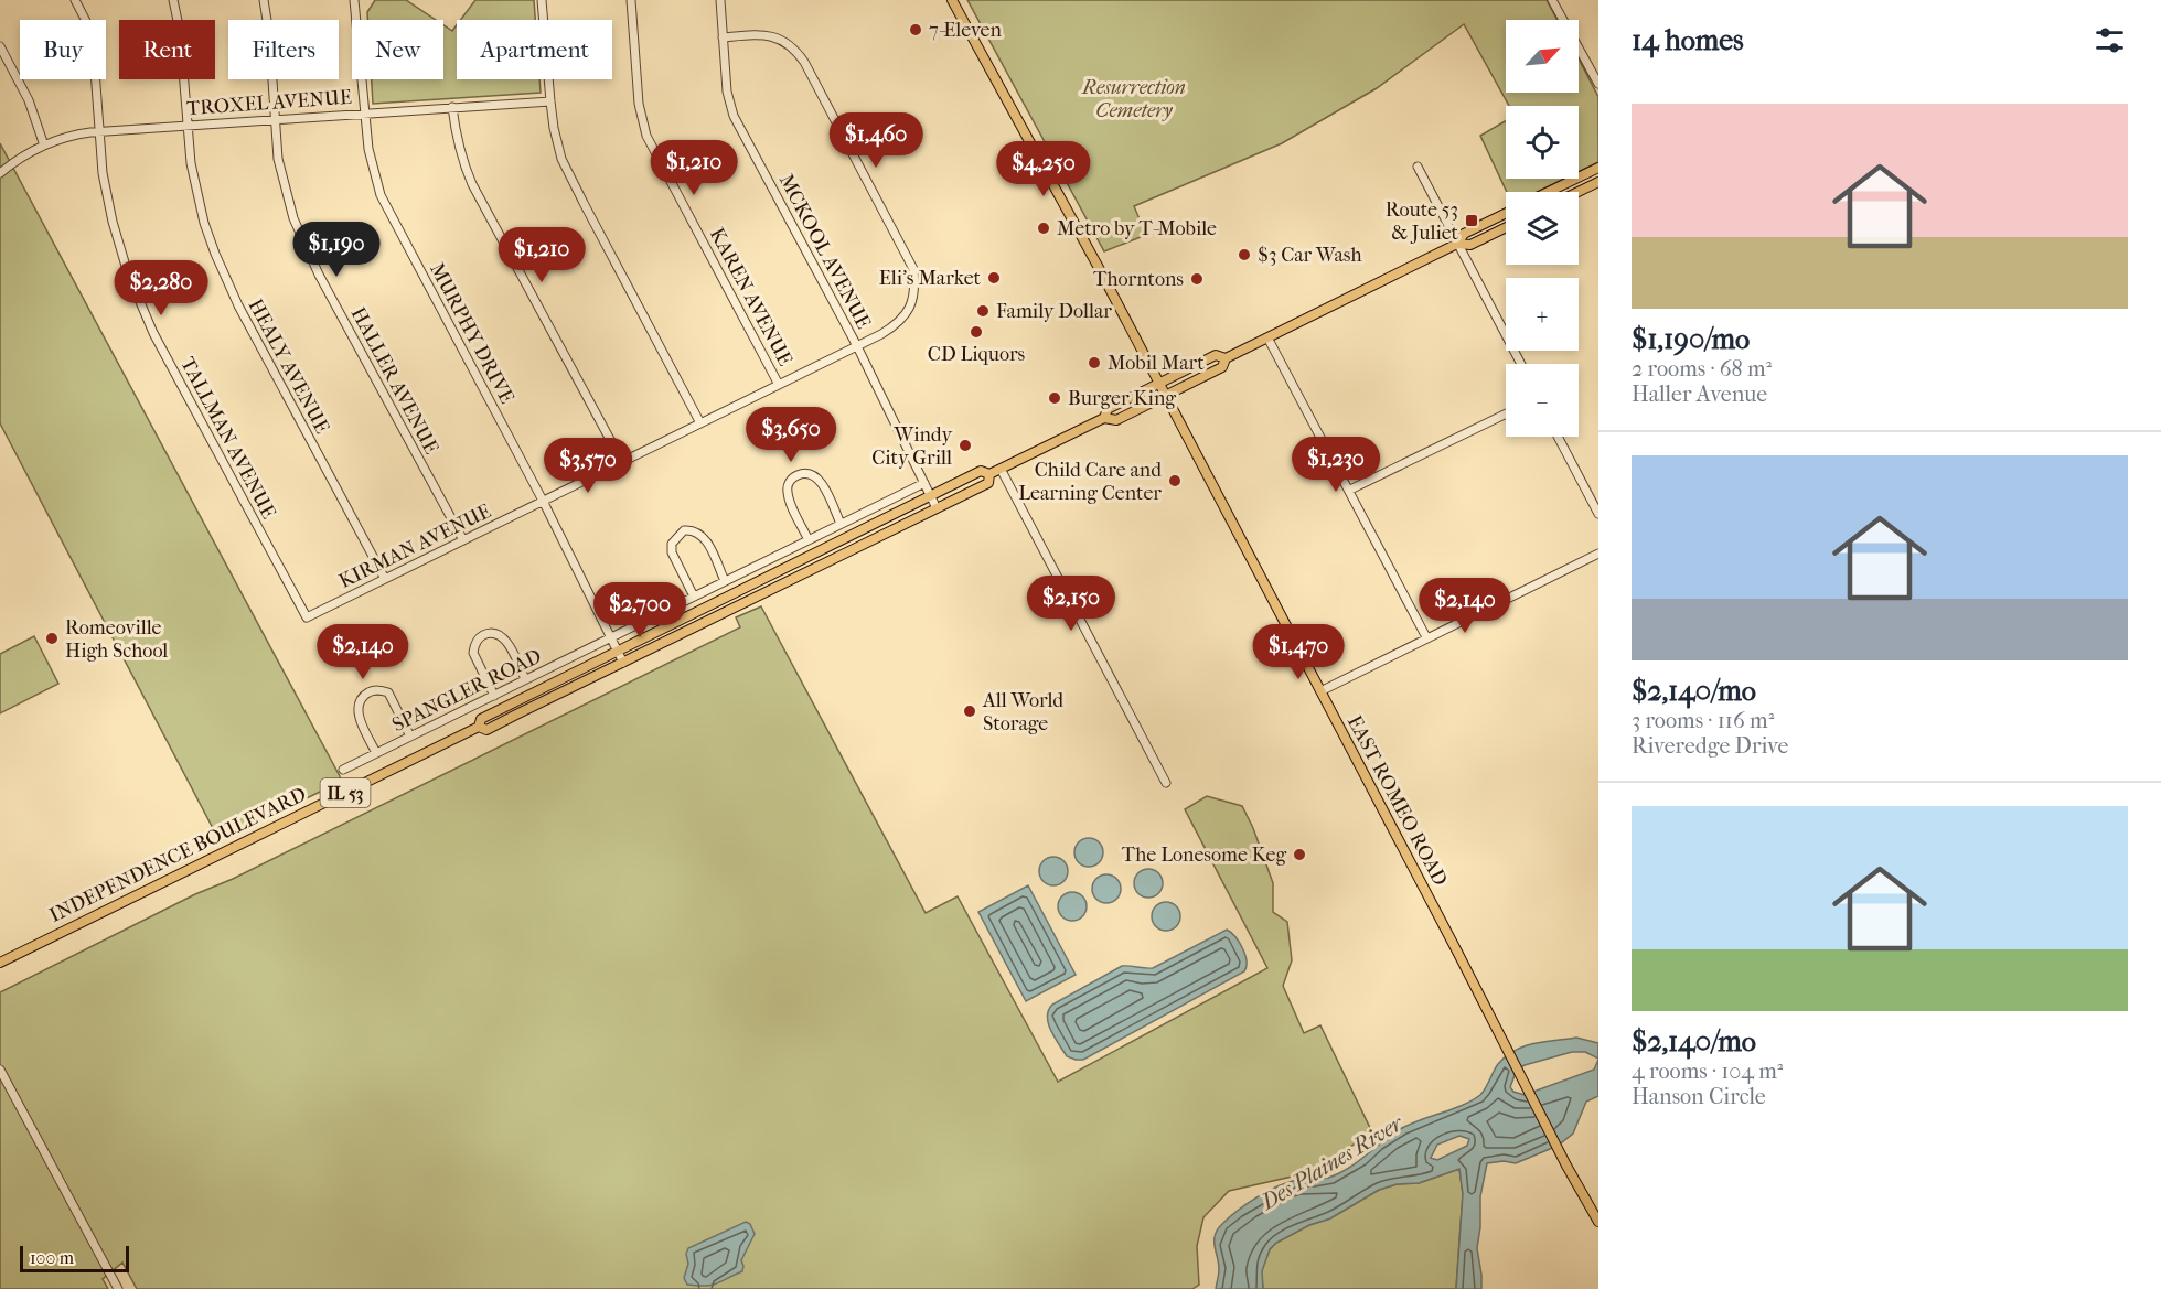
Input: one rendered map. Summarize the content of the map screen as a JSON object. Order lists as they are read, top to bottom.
{
  "streets": {
    "main road": ["IL 53", "EAST ROMEO ROAD", "INDEPENDENCE BOULEVARD"],
    "street": [
      "TROXEL AVENUE",
      "MCKOOL AVENUE",
      "KAREN AVENUE",
      "MURPHY DRIVE",
      "HEALY AVENUE",
      "HALLER AVENUE",
      "TALLMAN AVENUE",
      "KIRMAN AVENUE",
      "SPANGLER ROAD"
    ]
  },
  "crossings": [
    ["TROXEL AVENUE", "MURPHY DRIVE"],
    ["TROXEL AVENUE", "HEALY AVENUE"],
    ["TROXEL AVENUE", "HALLER AVENUE"],
    ["TROXEL AVENUE", "TALLMAN AVENUE"],
    ["MCKOOL AVENUE", "KIRMAN AVENUE"],
    ["MCKOOL AVENUE", "SPANGLER ROAD"],
    ["MCKOOL AVENUE", "INDEPENDENCE BOULEVARD"],
    ["KAREN AVENUE", "KIRMAN AVENUE"],
    ["MURPHY DRIVE", "KIRMAN AVENUE"],
    ["MURPHY DRIVE", "SPANGLER ROAD"],
    ["MURPHY DRIVE", "INDEPENDENCE BOULEVARD"],
    ["HEALY AVENUE", "KIRMAN AVENUE"],
    ["HALLER AVENUE", "KIRMAN AVENUE"],
    ["TALLMAN AVENUE", "KIRMAN AVENUE"],
    ["EAST ROMEO ROAD", "INDEPENDENCE BOULEVARD"]
  ],
  "water": ["Des Plaines River"],
  "parks": ["Resurrection Cemetery"],
  "places": {
    "other": [
      "7-Eleven",
      "Metro by T-Mobile",
      "$3 Car Wash",
      "Eli’s Market",
      "Thorntons",
      "Family Dollar",
      "CD Liquors",
      "Mobil Mart",
      "Burger King",
      "Windy City Grill",
      "Child Care and Learning Center",
      "Romeoville High School",
      "All World Storage",
      "The Lonesome Keg"
    ],
    "transit": ["Route 53 & Juliet"]
  },
  "scale_bar": "100 m",
  "north": "top right",
  "page": {
    "heading": "14 homes",
    "map_buttons": ["+", "−"],
    "chip": [
      "Buy",
      "Rent",
      "Filters",
      "New",
      "Apartment"
    ],
    "list": [
      {
        "name": "$1,190/mo",
        "note": "2 rooms · 68 m² · Haller Avenue"
      },
      {
        "name": "$2,140/mo",
        "note": "3 rooms · 116 m² · Riveredge Drive"
      },
      {
        "name": "$2,140/mo",
        "note": "4 rooms · 104 m² · Hanson Circle"
      }
    ],
    "price": [
      "$1,460",
      "$1,210",
      "$4,250",
      "$1,190",
      "$1,210",
      "$2,280",
      "$3,650",
      "$1,230",
      "$3,570",
      "$2,150",
      "$2,140",
      "$2,700",
      "$2,140",
      "$1,470"
    ],
    "scale": "100 m"
  }
}
